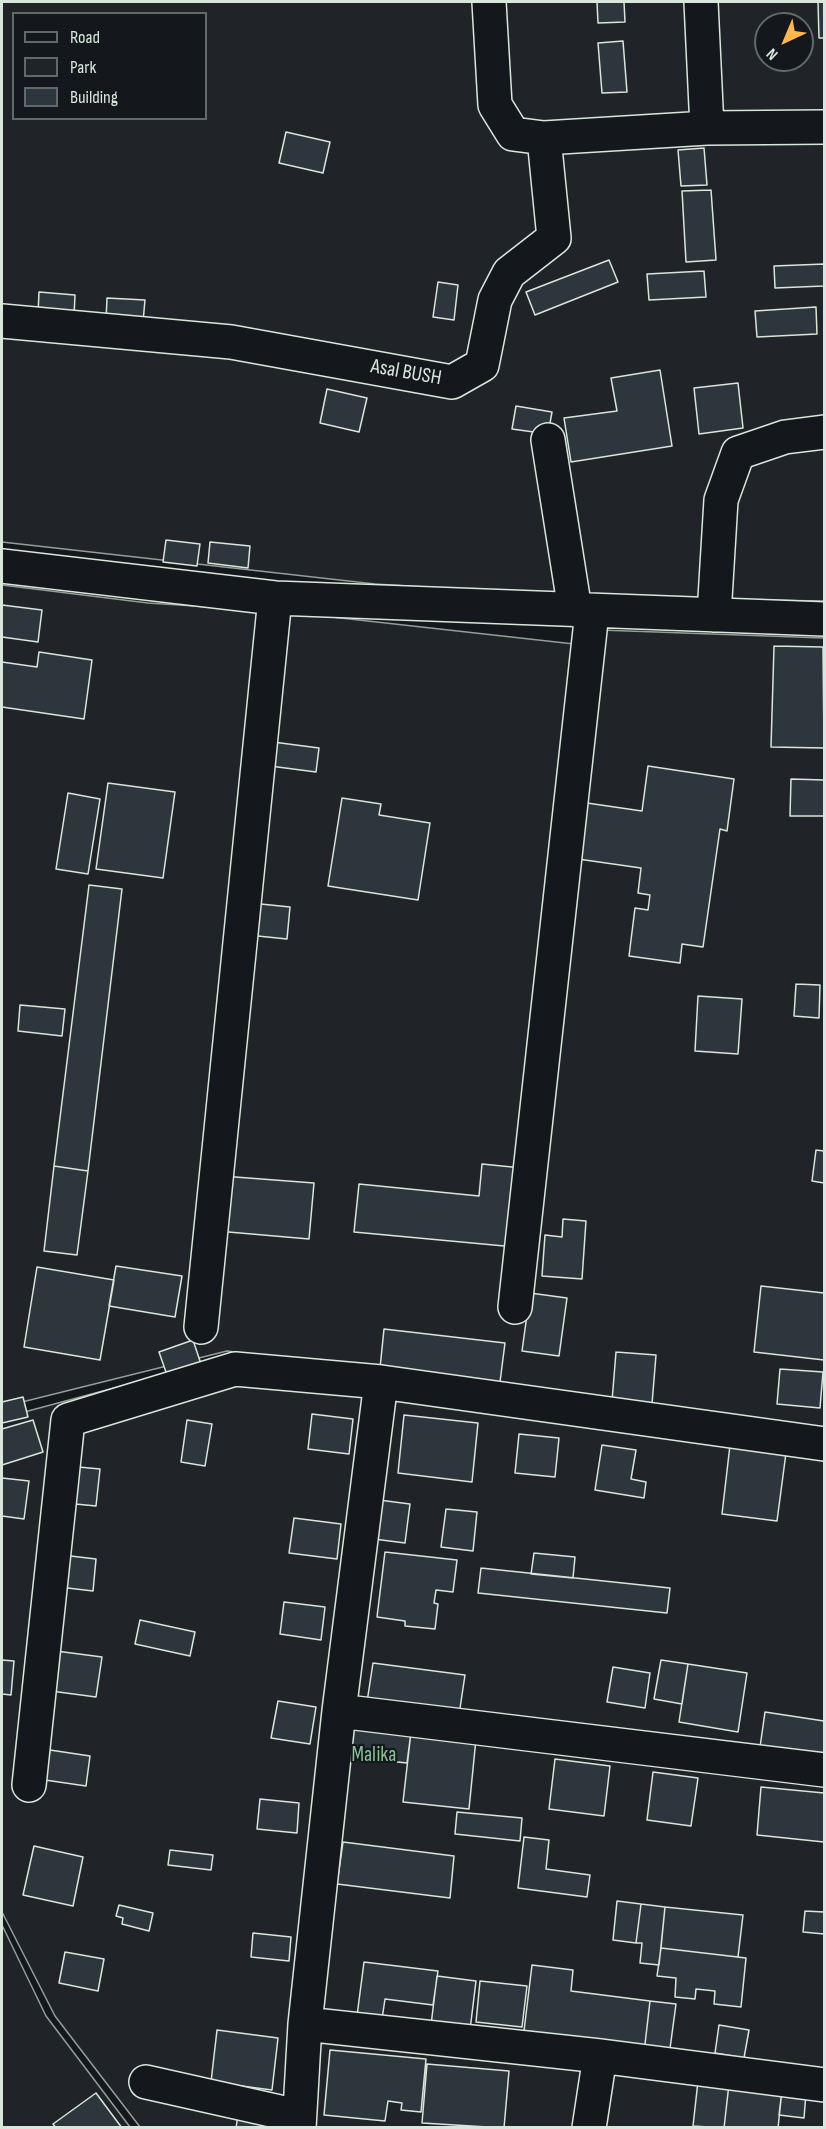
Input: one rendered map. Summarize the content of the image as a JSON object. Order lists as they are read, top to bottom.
{
  "streets": {
    "street": ["Asal BUSH"]
  },
  "parks": ["Malika"],
  "legend": ["Road", "Park", "Building"],
  "north": "bottom left"
}
